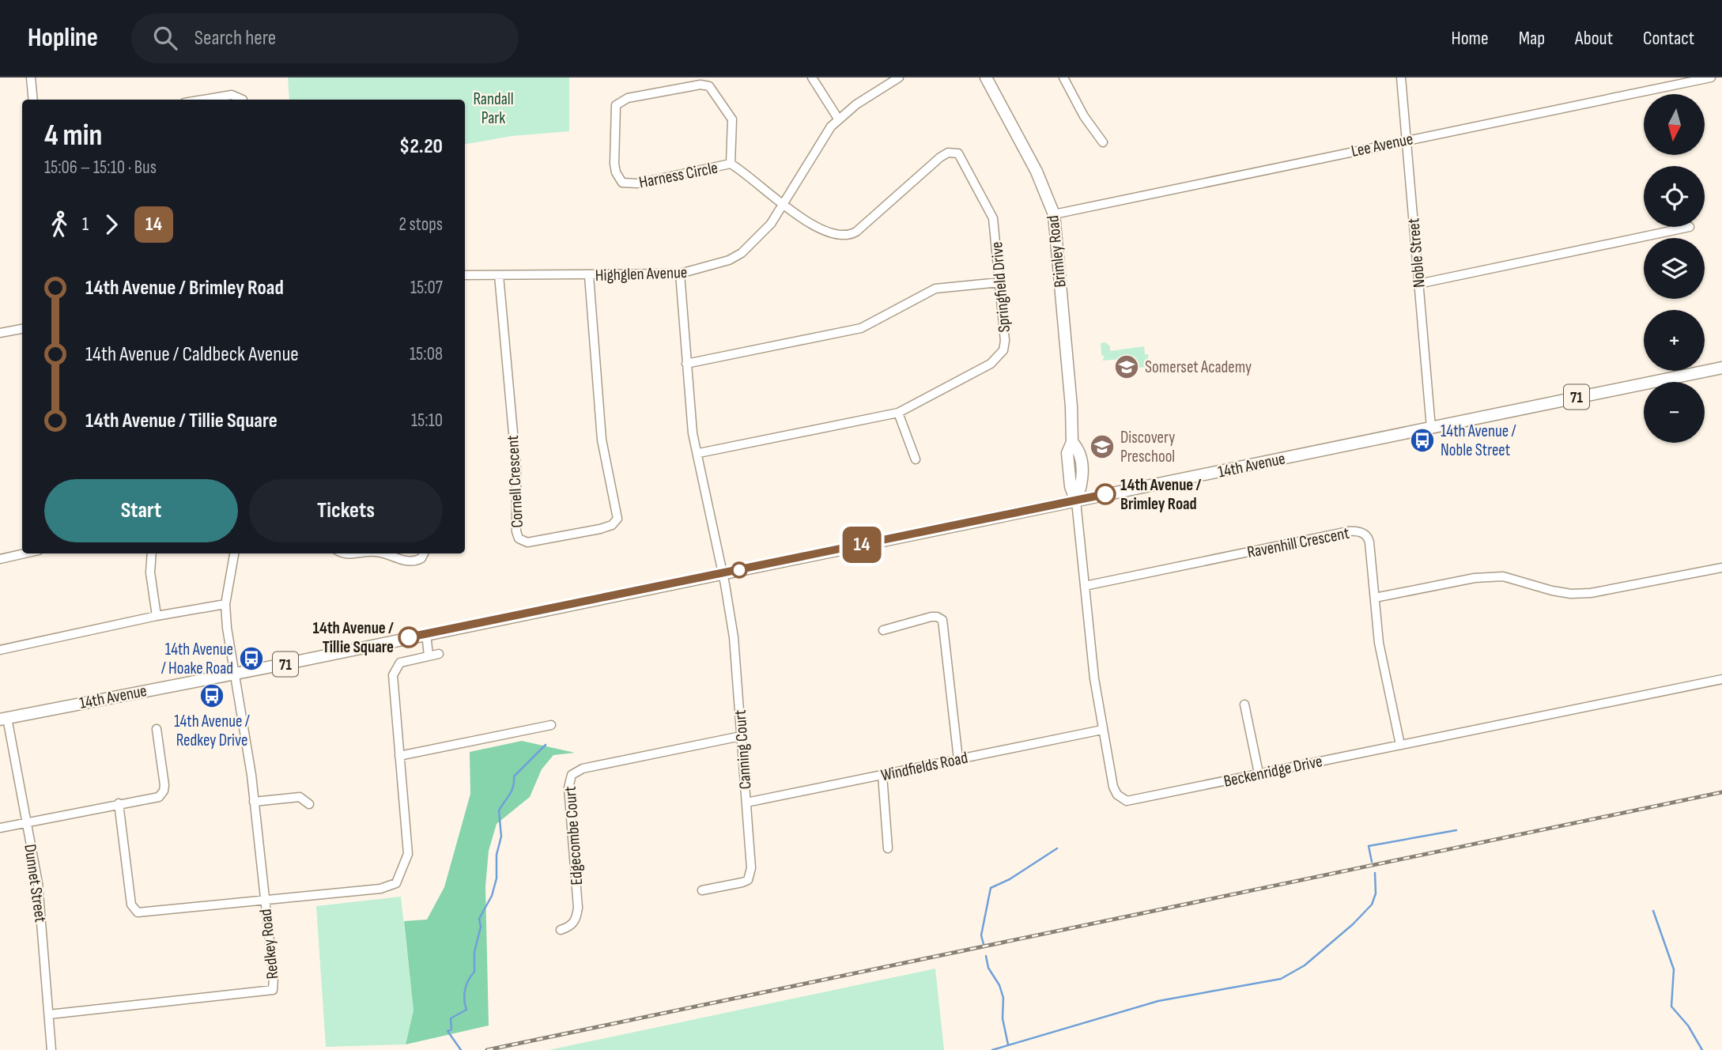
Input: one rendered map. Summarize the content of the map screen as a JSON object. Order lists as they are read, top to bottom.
{
  "streets": {
    "main road": ["Brimley Road", "71", "14th Avenue"],
    "street": [
      "Lee Avenue",
      "Harness Circle",
      "Noble Street",
      "Highglen Avenue",
      "Springfield Drive",
      "Cornell Crescent",
      "Ravenhill Crescent",
      "Canning Court",
      "Windfields Road",
      "Beckenridge Drive",
      "Edgecombe Court",
      "Dunnet Street",
      "Redkey Road"
    ]
  },
  "crossings": [
    ["Lee Avenue", "Brimley Road"],
    ["Lee Avenue", "Noble Street"],
    ["Harness Circle", "Highglen Avenue"],
    ["Harness Circle", "Springfield Drive"],
    ["Brimley Road", "14th Avenue"],
    ["Brimley Road", "Beckenridge Drive"],
    ["Noble Street", "14th Avenue"],
    ["Highglen Avenue", "Springfield Drive"],
    ["Highglen Avenue", "Cornell Crescent"],
    ["Highglen Avenue", "Canning Court"],
    ["Springfield Drive", "Canning Court"],
    ["14th Avenue", "Canning Court"],
    ["14th Avenue", "Beckenridge Drive"],
    ["14th Avenue", "Dunnet Street"],
    ["14th Avenue", "Redkey Road"],
    ["Ravenhill Crescent", "Beckenridge Drive"],
    ["Canning Court", "Windfields Road"],
    ["Canning Court", "Edgecombe Court"],
    ["Windfields Road", "Beckenridge Drive"],
    ["Dunnet Street", "Redkey Road"]
  ],
  "parks": ["Randall Park"],
  "places": {
    "school or university": ["Somerset Academy", "Discovery Preschool"],
    "bus stop": ["14th Avenue / Noble Street", "14th Avenue / Hoake Road", "14th Avenue / Redkey Drive"],
    "other": ["14th Avenue / Brimley Road", "14th Avenue / Tillie Square"]
  },
  "lines": ["bus line 14"],
  "north": "bottom",
  "page": {
    "header": "Hopline",
    "search": "Search here",
    "nav": [
      "Home",
      "Map",
      "About",
      "Contact"
    ],
    "on_map": "14",
    "map_buttons": ["+", "−"],
    "heading": ["4 min", "15:06 – 15:10 · Bus", "$2.20"],
    "legs": ["1", "14", "2 stops"],
    "list": [
      {
        "name": "14th Avenue / Brimley Road",
        "value": "15:07"
      },
      {
        "name": "14th Avenue / Caldbeck Avenue",
        "value": "15:08"
      },
      {
        "name": "14th Avenue / Tillie Square",
        "value": "15:10"
      }
    ],
    "buttons": ["Start", "Tickets"]
  }
}
